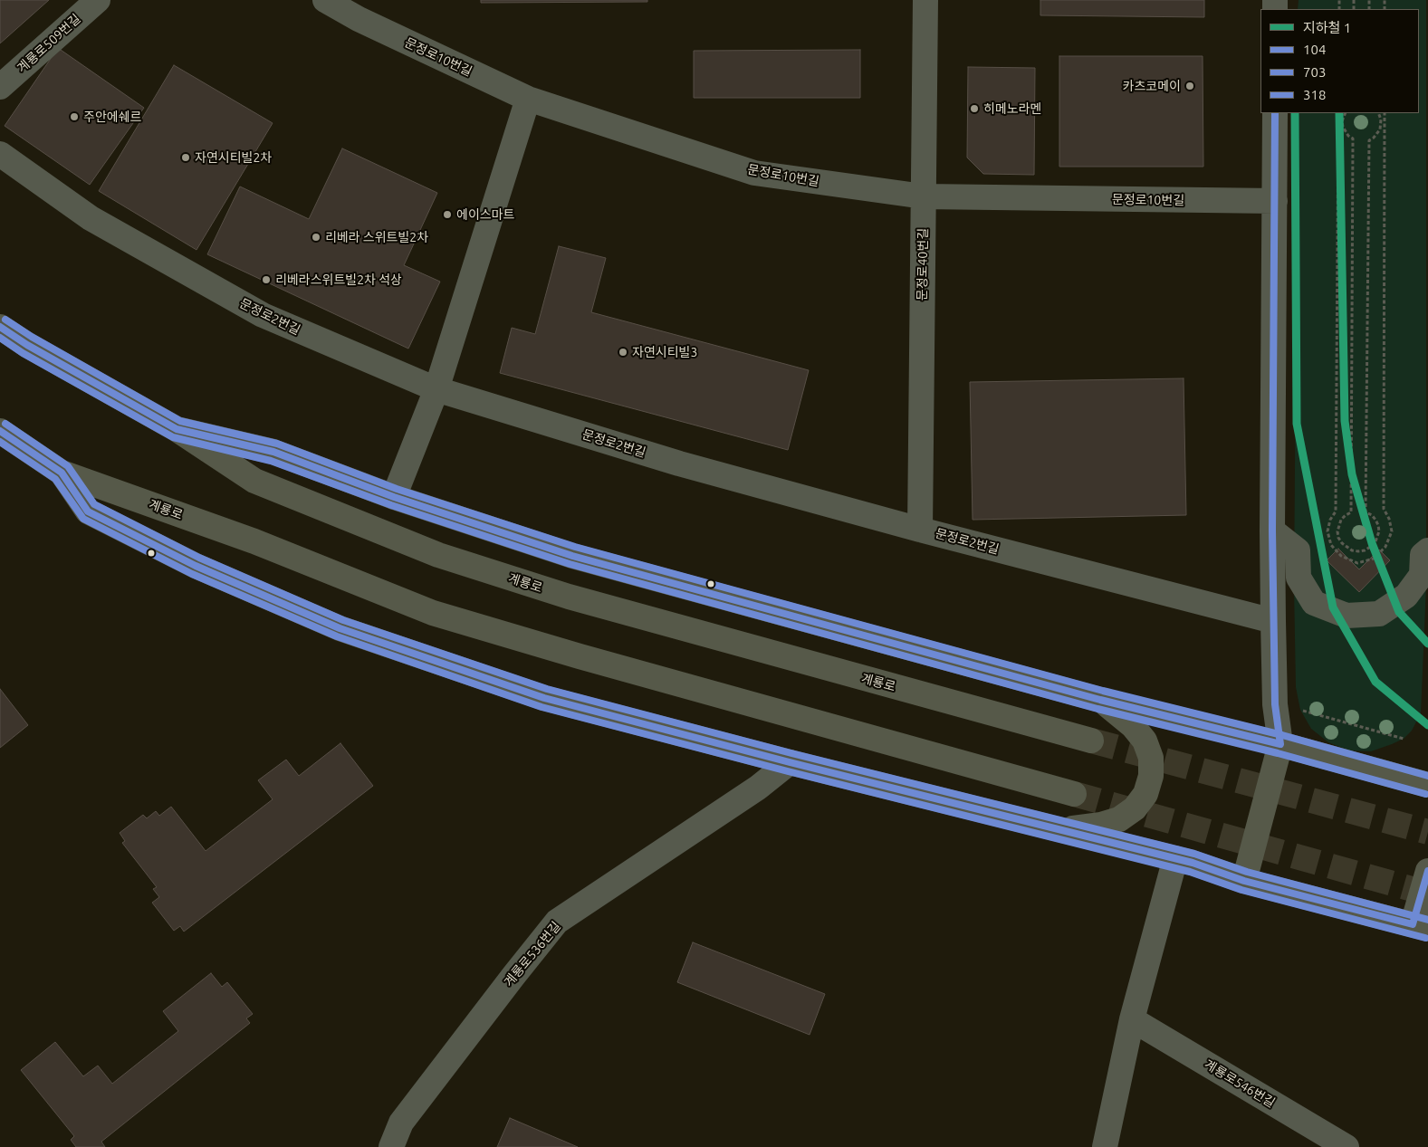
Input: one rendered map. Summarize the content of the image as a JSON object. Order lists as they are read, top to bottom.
{
  "streets": {
    "main road": ["계룡로"],
    "street": [
      "계룡로509번길",
      "문정로10번길",
      "문정로40번길",
      "문정로2번길",
      "계룡로536번길",
      "계룡로546번길"
    ]
  },
  "crossings": [
    ["문정로10번길", "문정로40번길"],
    ["문정로40번길", "문정로2번길"],
    ["계룡로", "계룡로536번길"]
  ],
  "places": [
    "카츠코메이",
    "히메노라멘",
    "주안에쉐르",
    "자연시티빌2차",
    "에이스마트",
    "리베라 스위트빌2차",
    "리베라스위트빌2차 석상",
    "자연시티빌3"
  ],
  "lines": [
    "metro line 1",
    "transit line 104",
    "transit line 318",
    "transit line 703"
  ],
  "legend": [
    "지하철 1",
    "104",
    "703",
    "318"
  ]
}
